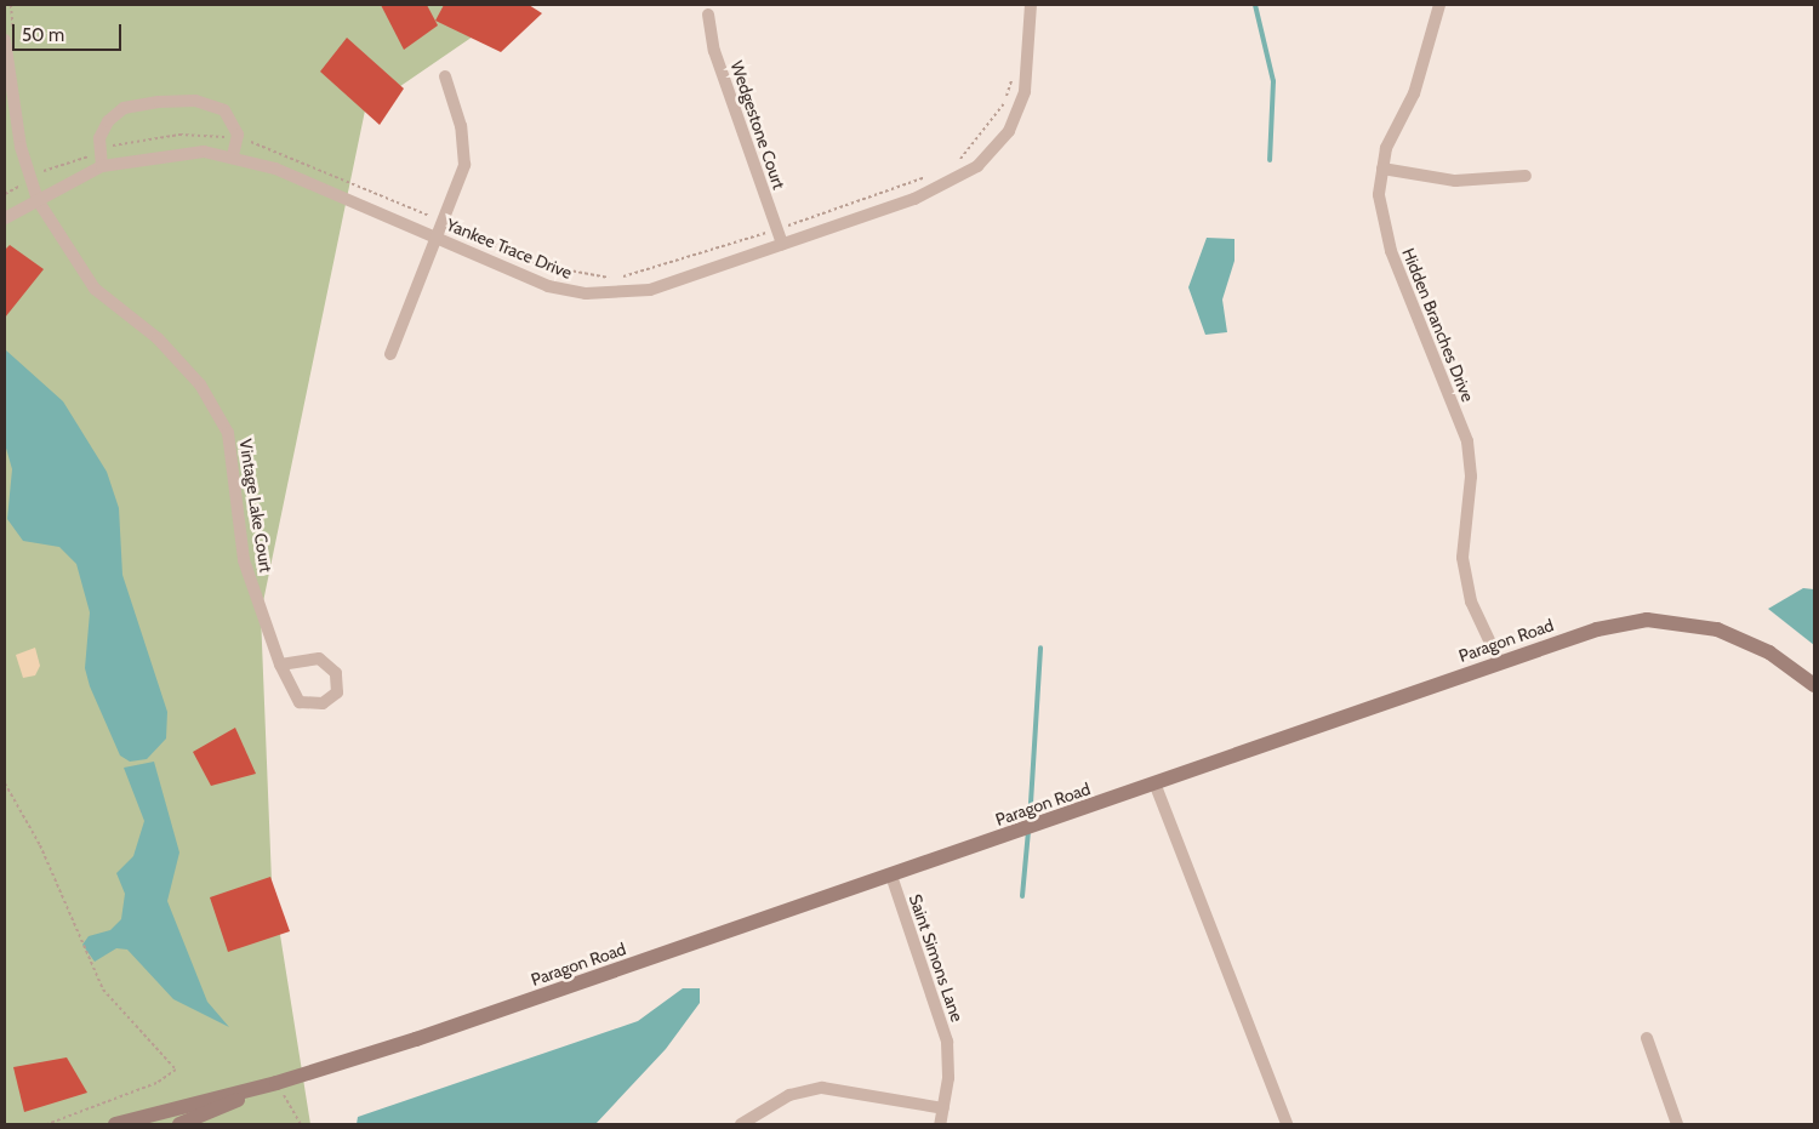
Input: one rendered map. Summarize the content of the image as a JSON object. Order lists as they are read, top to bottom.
{
  "streets": {
    "street": [
      "Wedgestone Court",
      "Yankee Trace Drive",
      "Hidden Branches Drive",
      "Vintage Lake Court",
      "Paragon Road",
      "Saint Simons Lane"
    ]
  },
  "crossings": [
    ["Wedgestone Court", "Yankee Trace Drive"],
    ["Yankee Trace Drive", "Vintage Lake Court"],
    ["Hidden Branches Drive", "Paragon Road"],
    ["Paragon Road", "Saint Simons Lane"]
  ],
  "scale_bar": "50 m"
}
